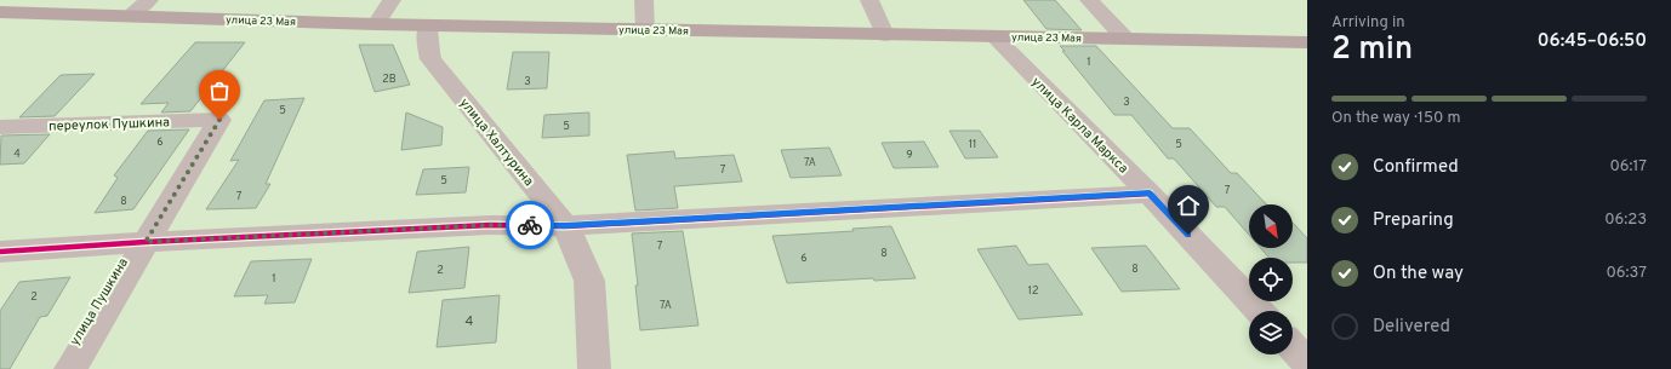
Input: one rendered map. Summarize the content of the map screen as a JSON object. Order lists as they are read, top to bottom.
{
  "streets": {
    "main road": ["улица 23 Мая"],
    "street": [
      "переулок Пушкина",
      "улица Карла Маркса",
      "улица Халтурина",
      "улица Пушкина"
    ]
  },
  "crossings": [
    ["улица 23 Мая", "улица Карла Маркса"],
    ["улица 23 Мая", "улица Халтурина"],
    ["переулок Пушкина", "улица Пушкина"]
  ],
  "house_numbers": [
    "1",
    "2В",
    "3",
    "3",
    "5",
    "5",
    "6",
    "11",
    "5",
    "4",
    "9",
    "7А",
    "7",
    "5",
    "7",
    "7",
    "8",
    "7",
    "8",
    "6",
    "8",
    "2",
    "1",
    "12",
    "2",
    "7А",
    "4"
  ],
  "north": "bottom right",
  "page": {
    "heading": ["2 min", "Arriving in", "06:45–06:50"],
    "bar": "On the way · 150 m",
    "list": [
      ["Confirmed", "06:17"],
      ["Preparing", "06:23"],
      ["On the way", "06:37"],
      "Delivered"
    ]
  }
}
